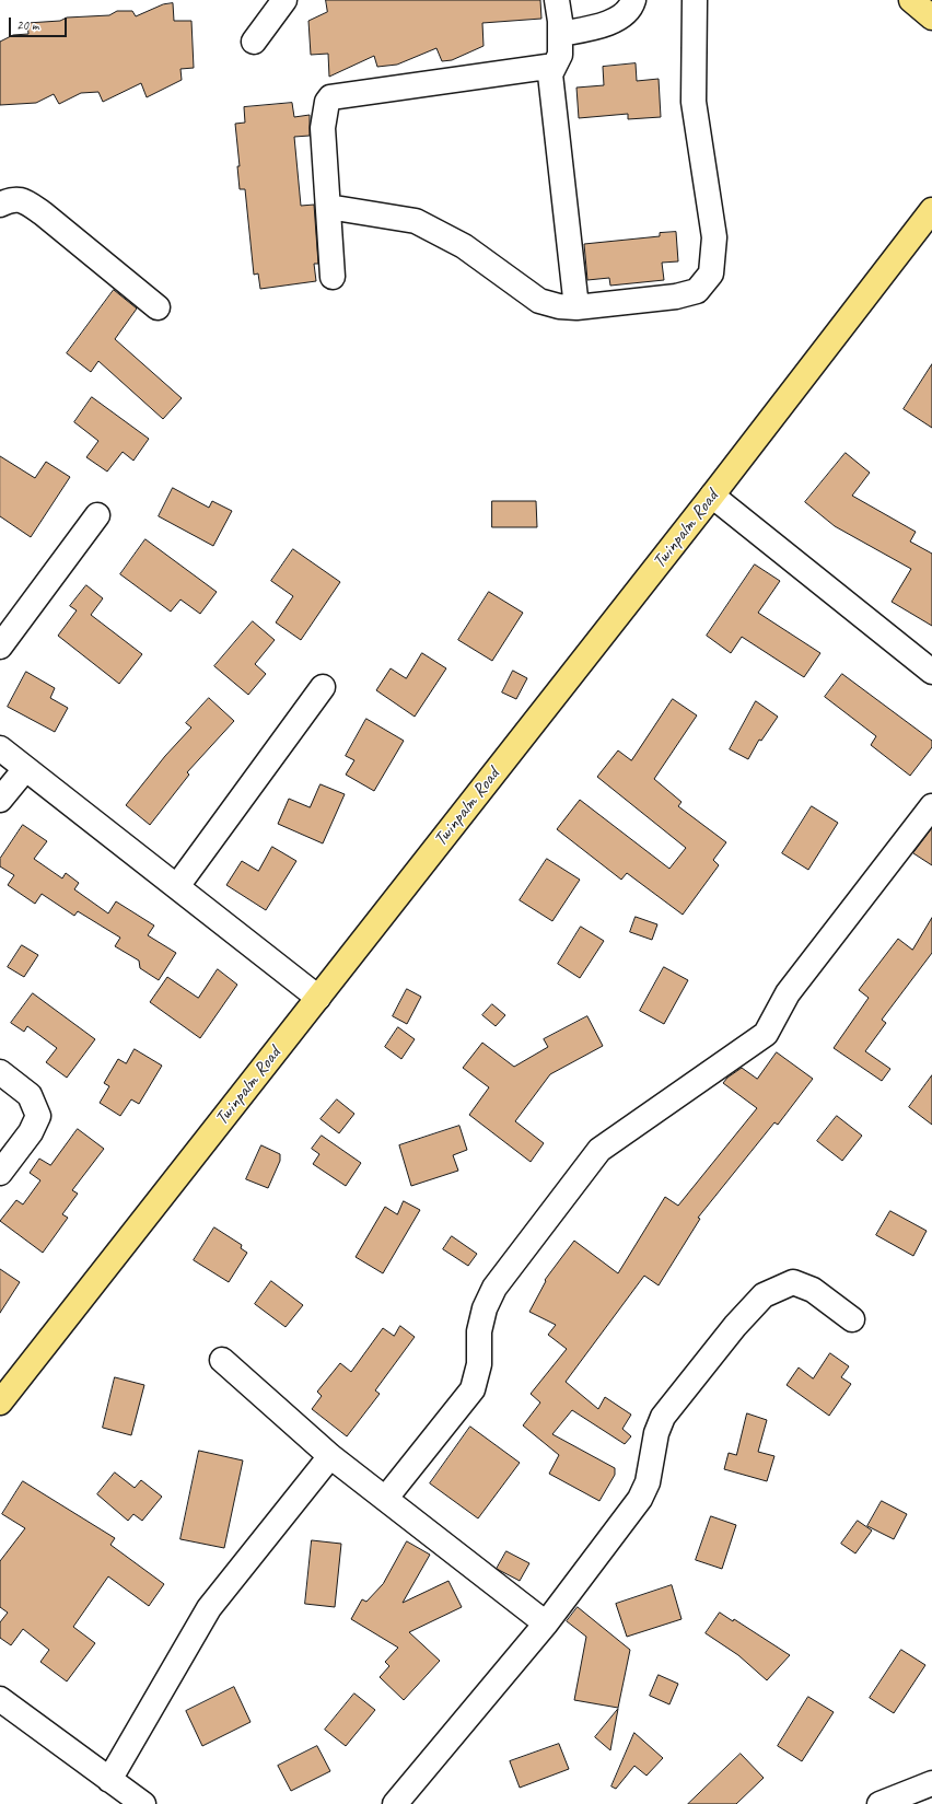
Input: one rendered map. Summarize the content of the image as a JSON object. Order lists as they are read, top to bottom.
{
  "streets": {
    "main road": ["Twinpalm Road"]
  },
  "scale_bar": "20 m"
}
